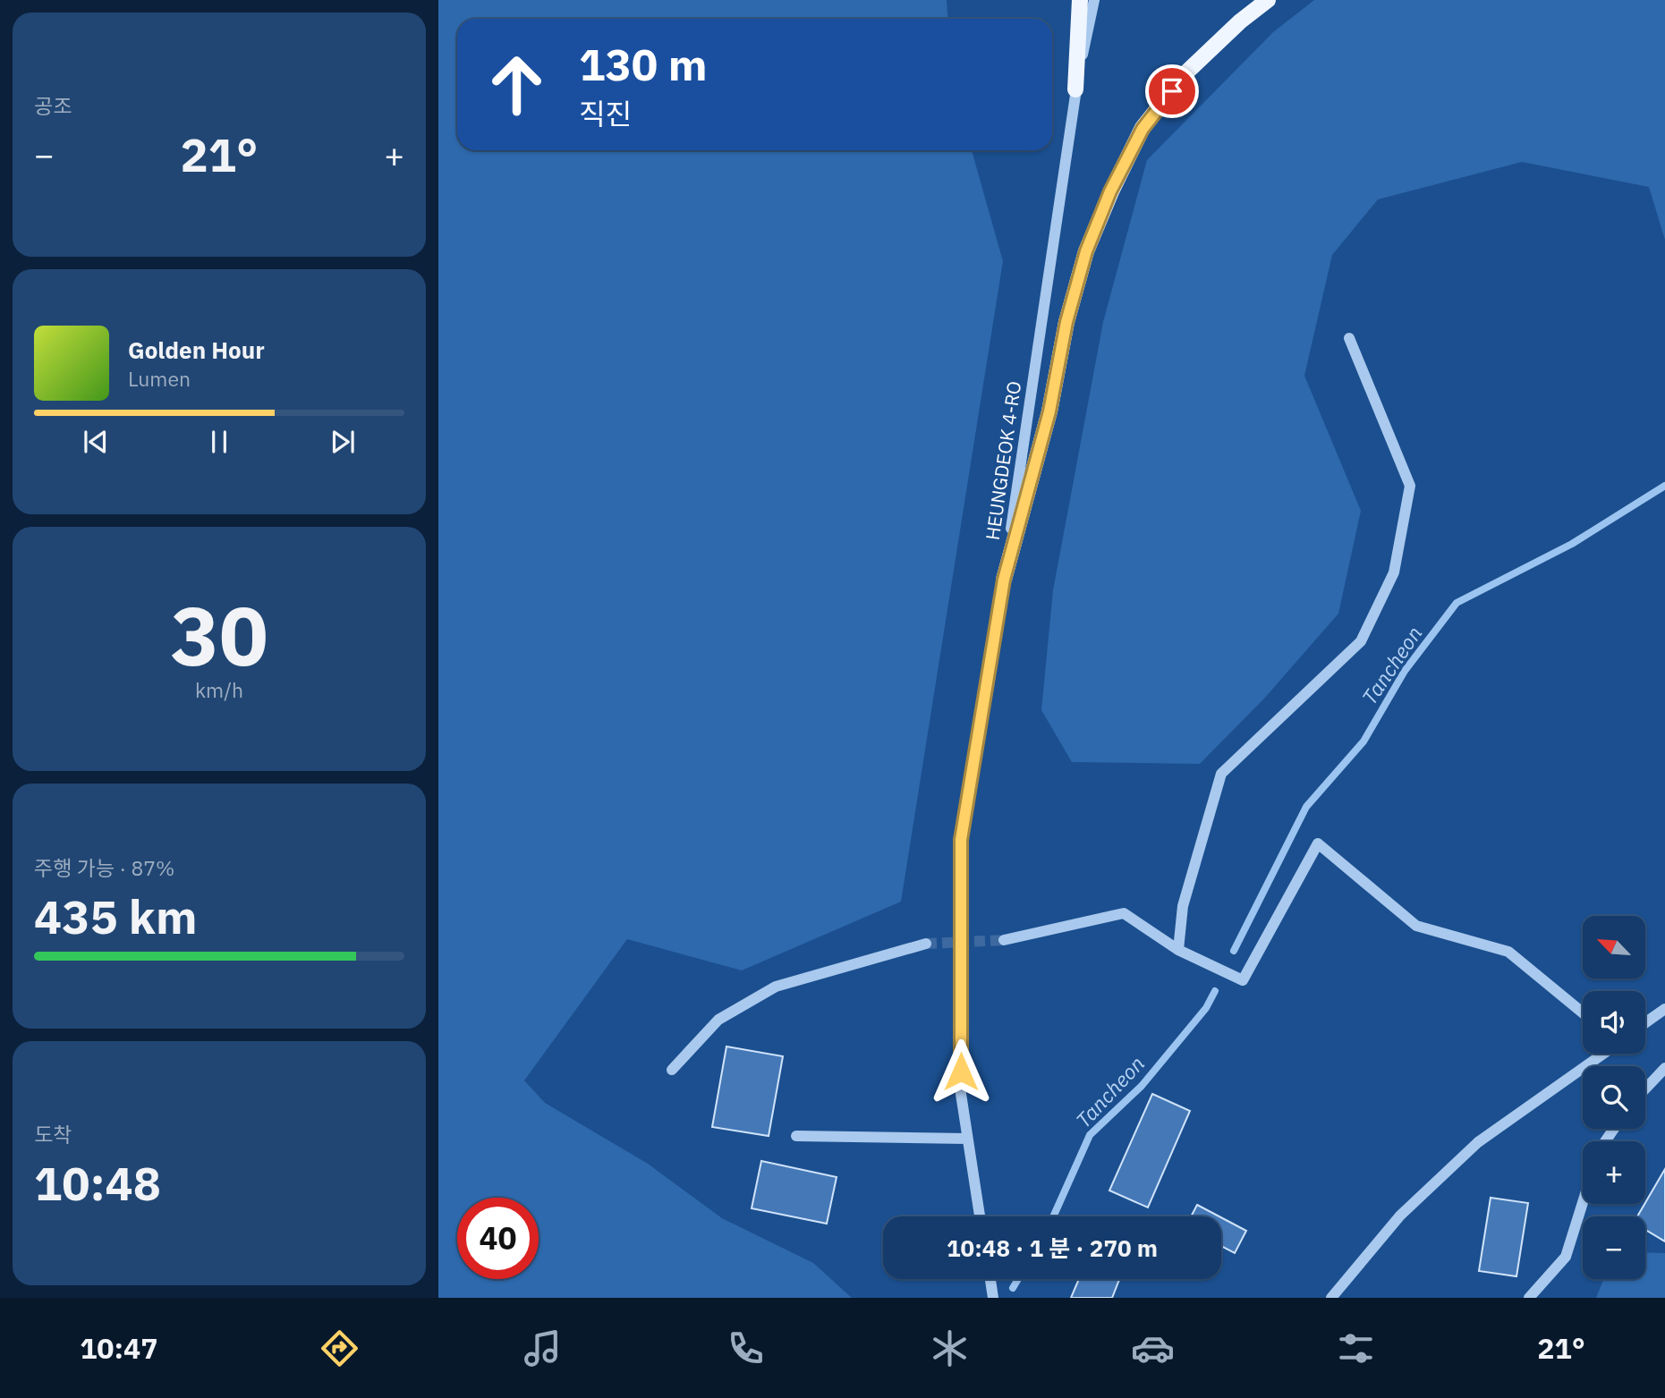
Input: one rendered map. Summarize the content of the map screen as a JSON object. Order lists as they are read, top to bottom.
{
  "streets": {
    "street": ["HEUNGDEOK 4-RO"]
  },
  "water": ["Tancheon"],
  "north": "top left",
  "page": {
    "tile": [
      "공조",
      ["30", "km/h"],
      ["주행 가능 · 87%", "435 km"],
      ["도착", "10:48"]
    ],
    "turn": ["130 m", "직진"],
    "heat": ["−", "21°", "+"],
    "song": ["Golden Hour", "Lumen"],
    "map_buttons": ["+", "−"],
    "limit": "40",
    "trip": "10:48 · 1 분 · 270 m",
    "tabs": ["10:47", "21°"]
  }
}
